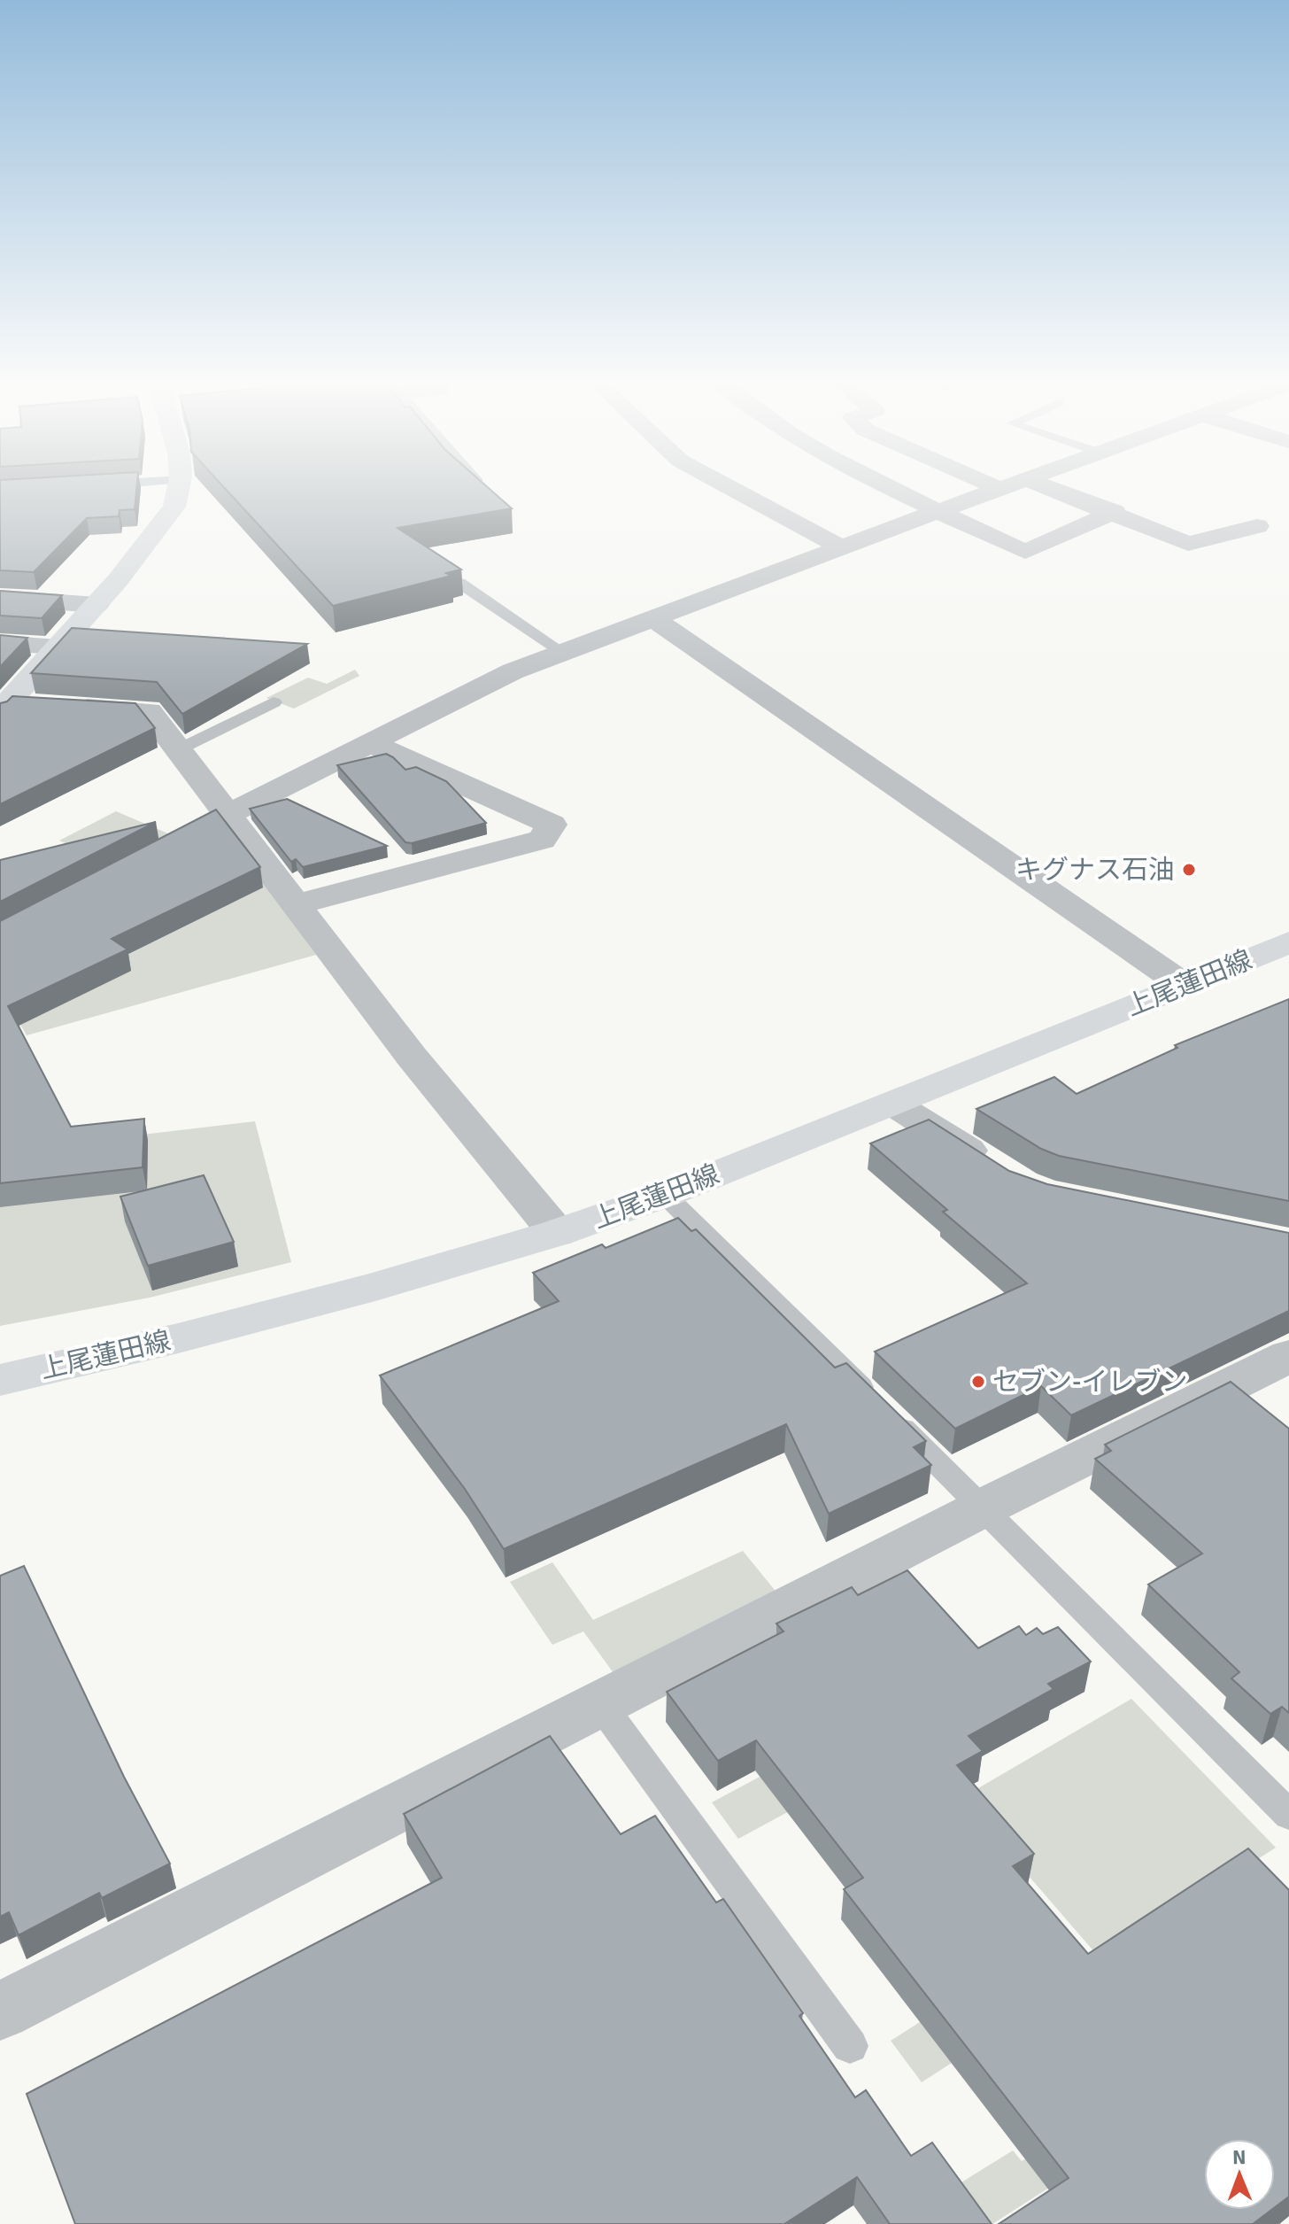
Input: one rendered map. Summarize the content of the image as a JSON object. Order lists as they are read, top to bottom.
{
  "streets": {
    "main road": ["上尾蓮田線"]
  },
  "places": ["キグナス石油", "セブン-イレブン"],
  "north": "top"
}
